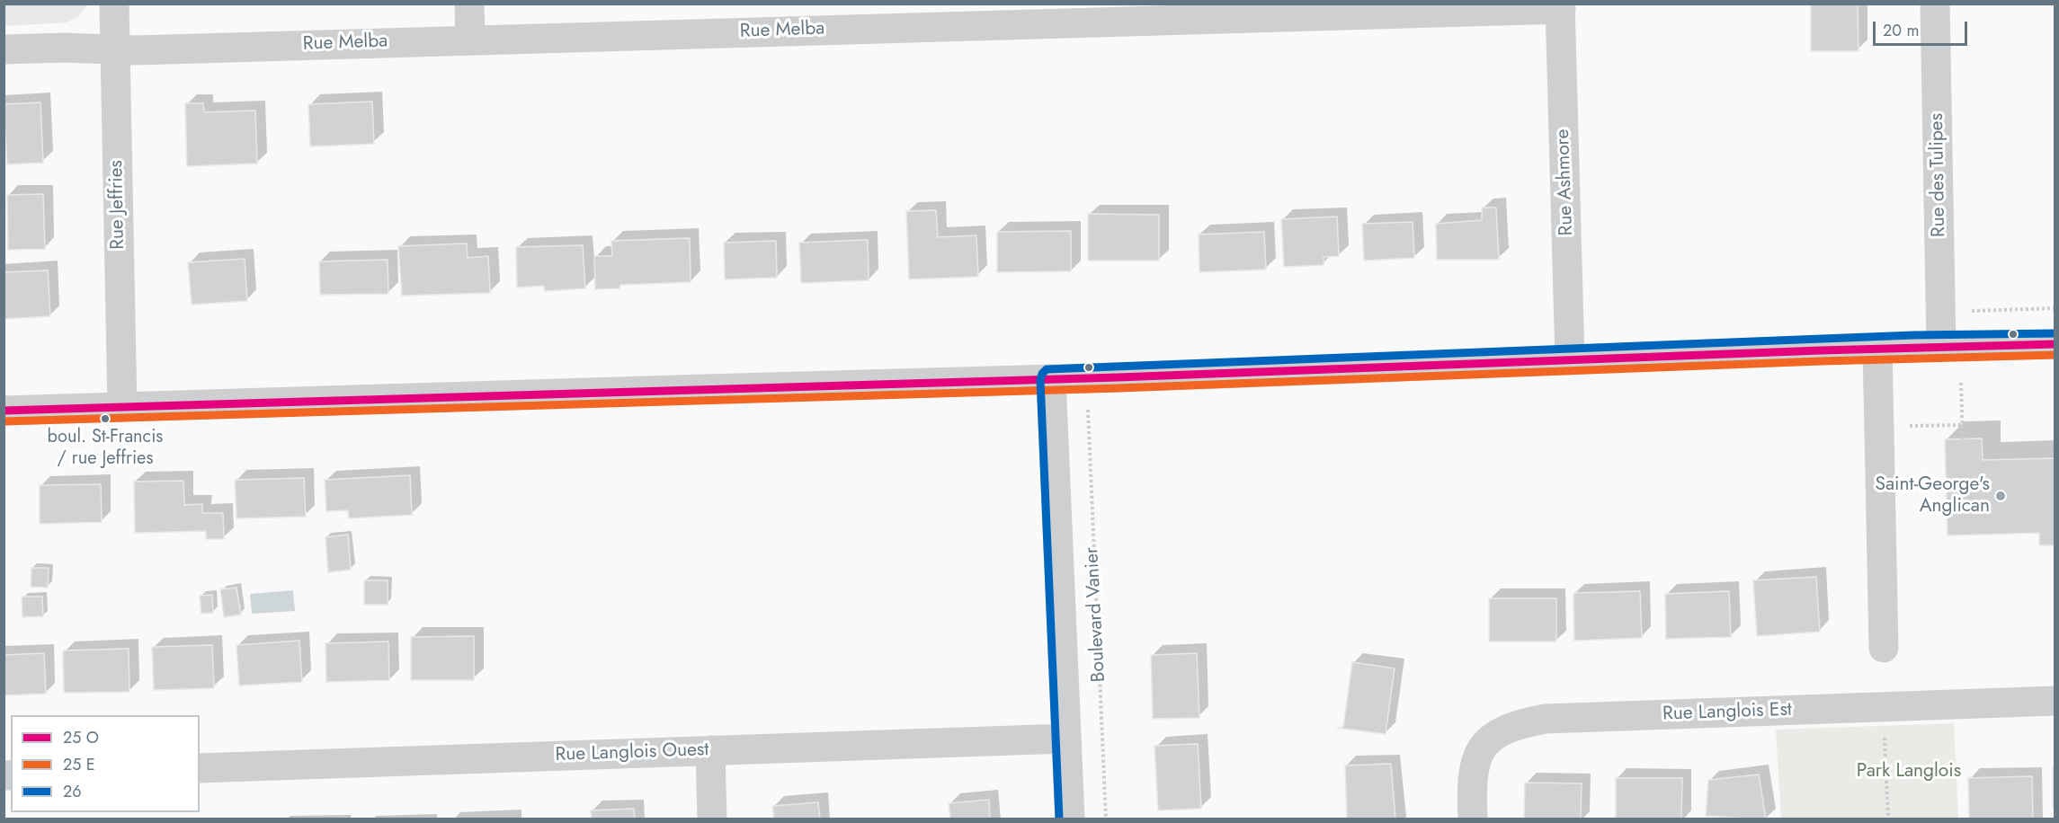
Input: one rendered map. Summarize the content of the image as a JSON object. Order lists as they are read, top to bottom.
{
  "streets": {
    "street": [
      "Rue Melba",
      "Rue des Tulipes",
      "Rue Ashmore",
      "Rue Jeffries",
      "Boulevard Vanier",
      "Rue Langlois Est",
      "Rue Langlois Ouest"
    ]
  },
  "crossings": [
    ["Rue Melba", "Rue Ashmore"],
    ["Rue Melba", "Rue Jeffries"],
    ["Boulevard Vanier", "Rue Langlois Ouest"]
  ],
  "parks": ["Park Langlois"],
  "places": ["boul. St-Francis / rue Jeffries", "Saint-George's Anglican"],
  "lines": ["transit line 26"],
  "legend": ["25 O", "25 E", "26"],
  "scale_bar": "20 m"
}
